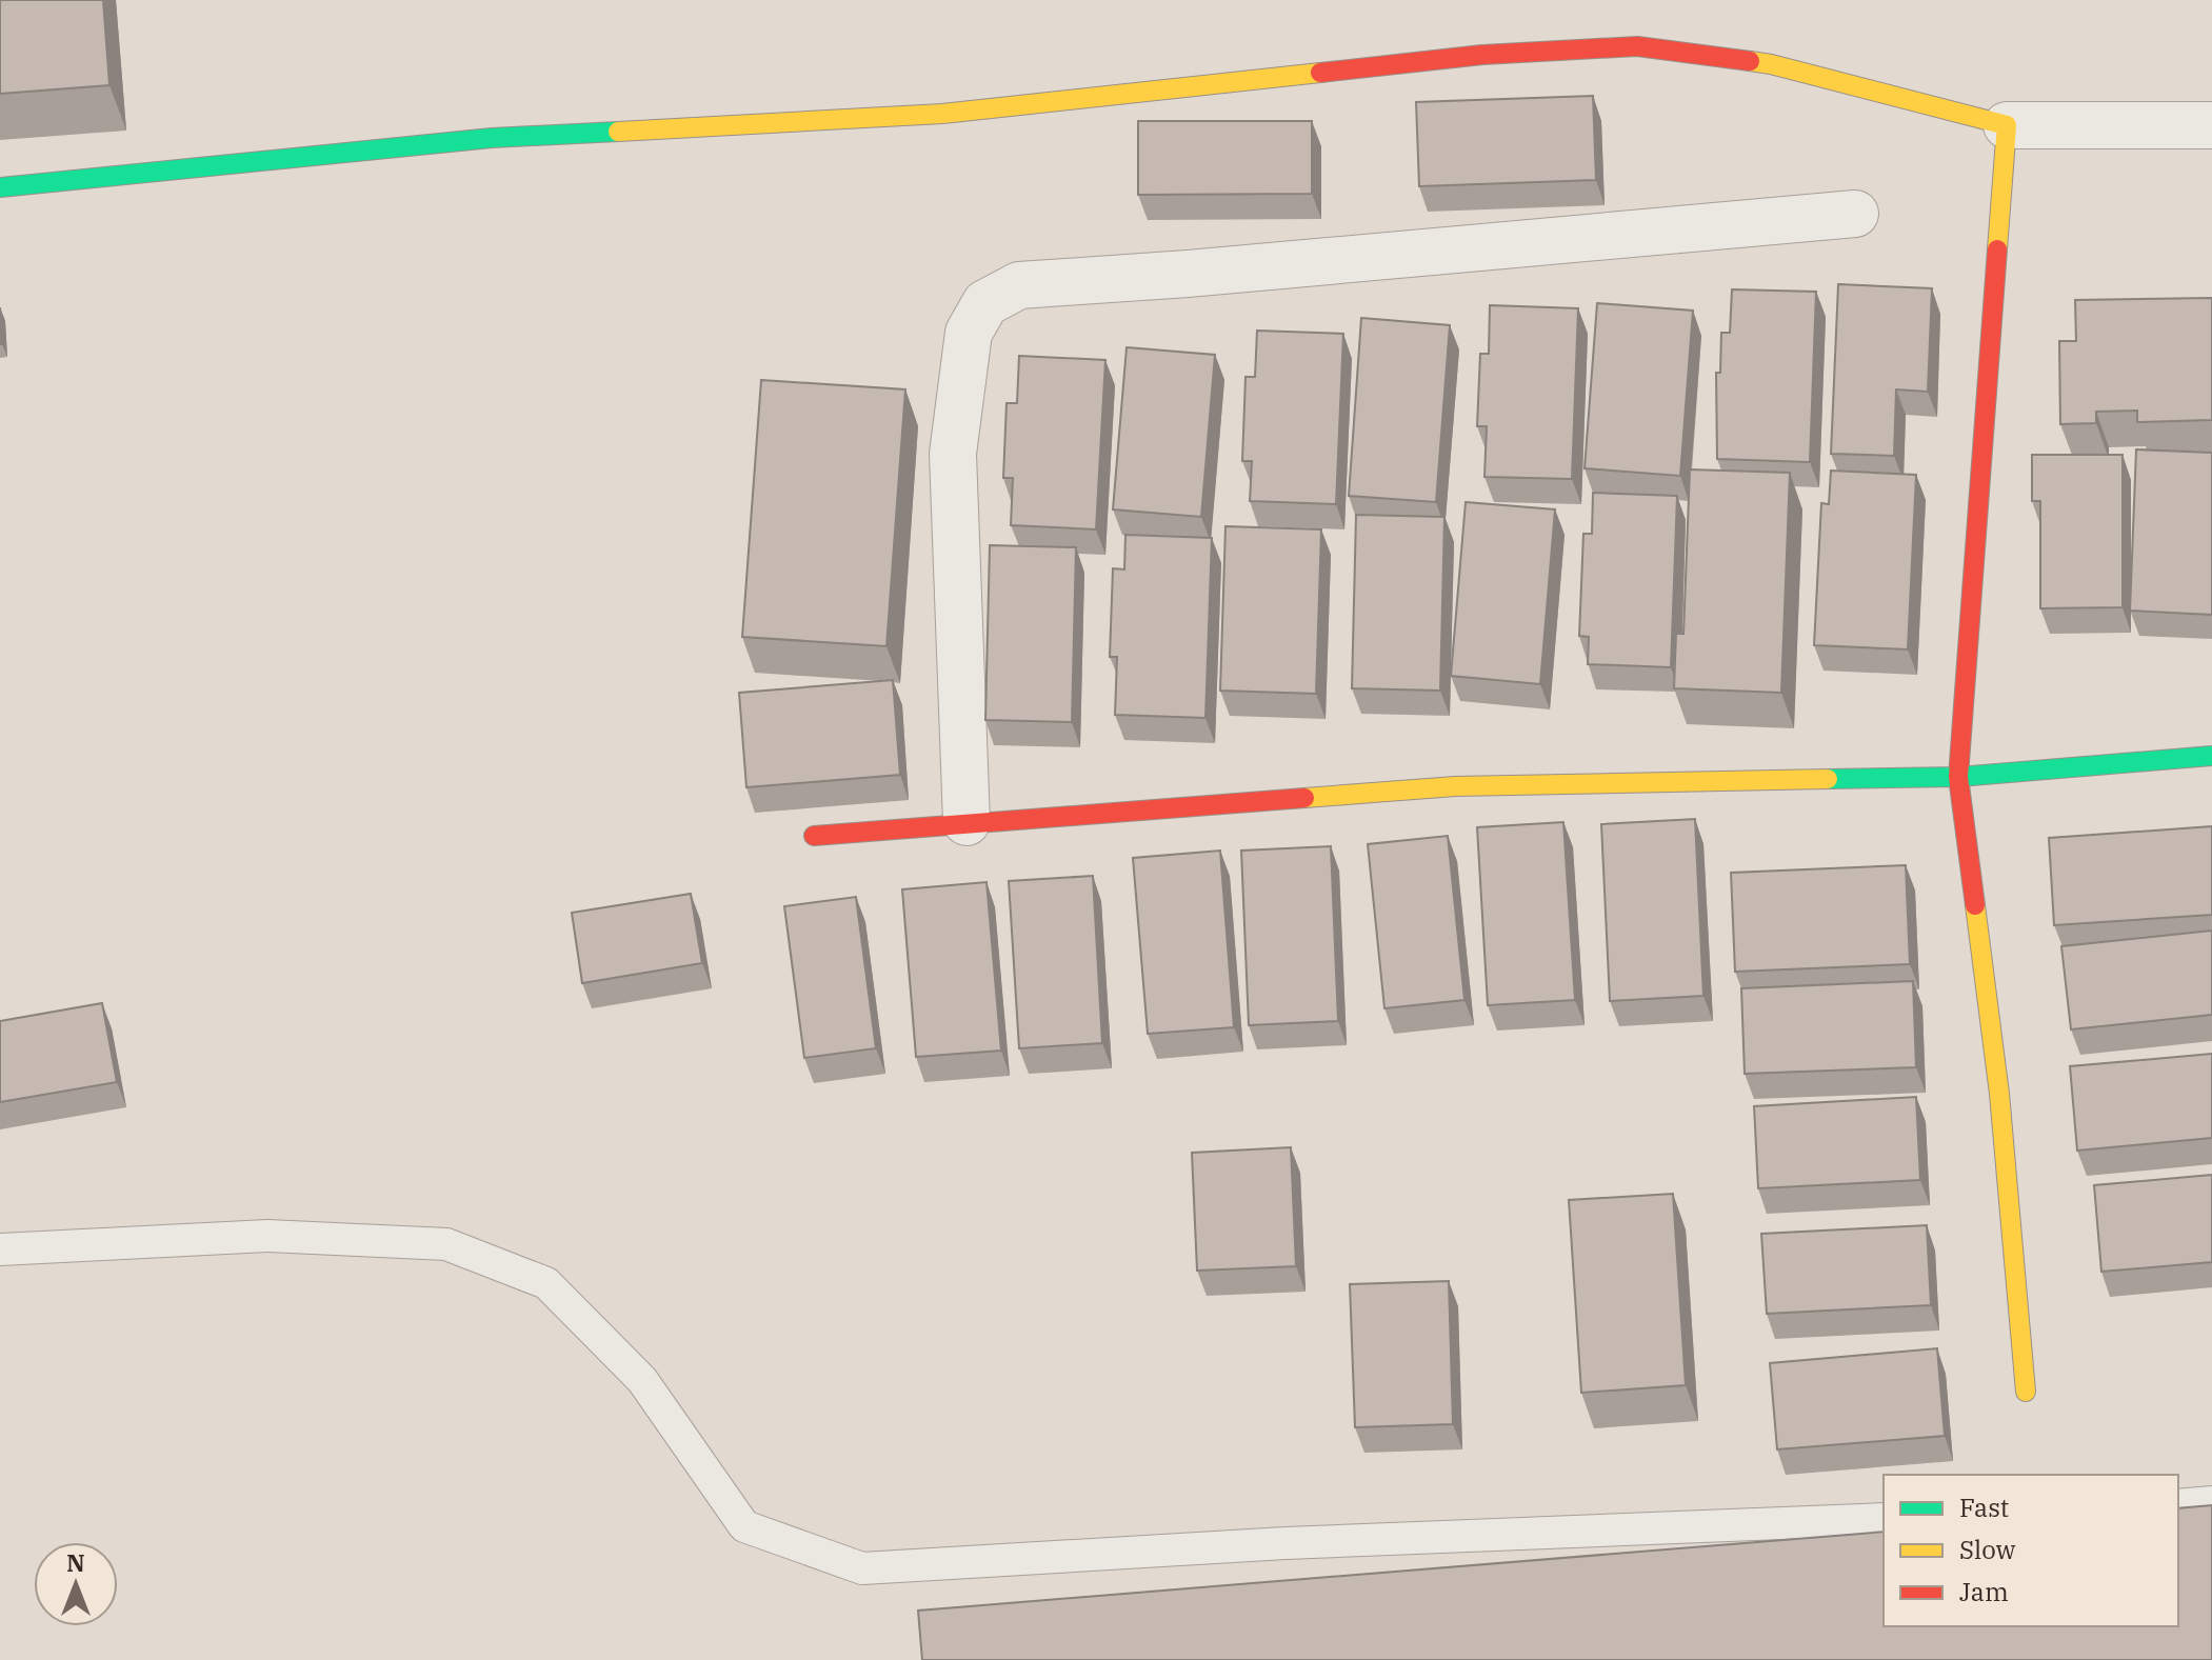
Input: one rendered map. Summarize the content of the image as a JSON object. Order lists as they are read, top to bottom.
{
  "legend": ["Fast", "Slow", "Jam"],
  "north": "top"
}
